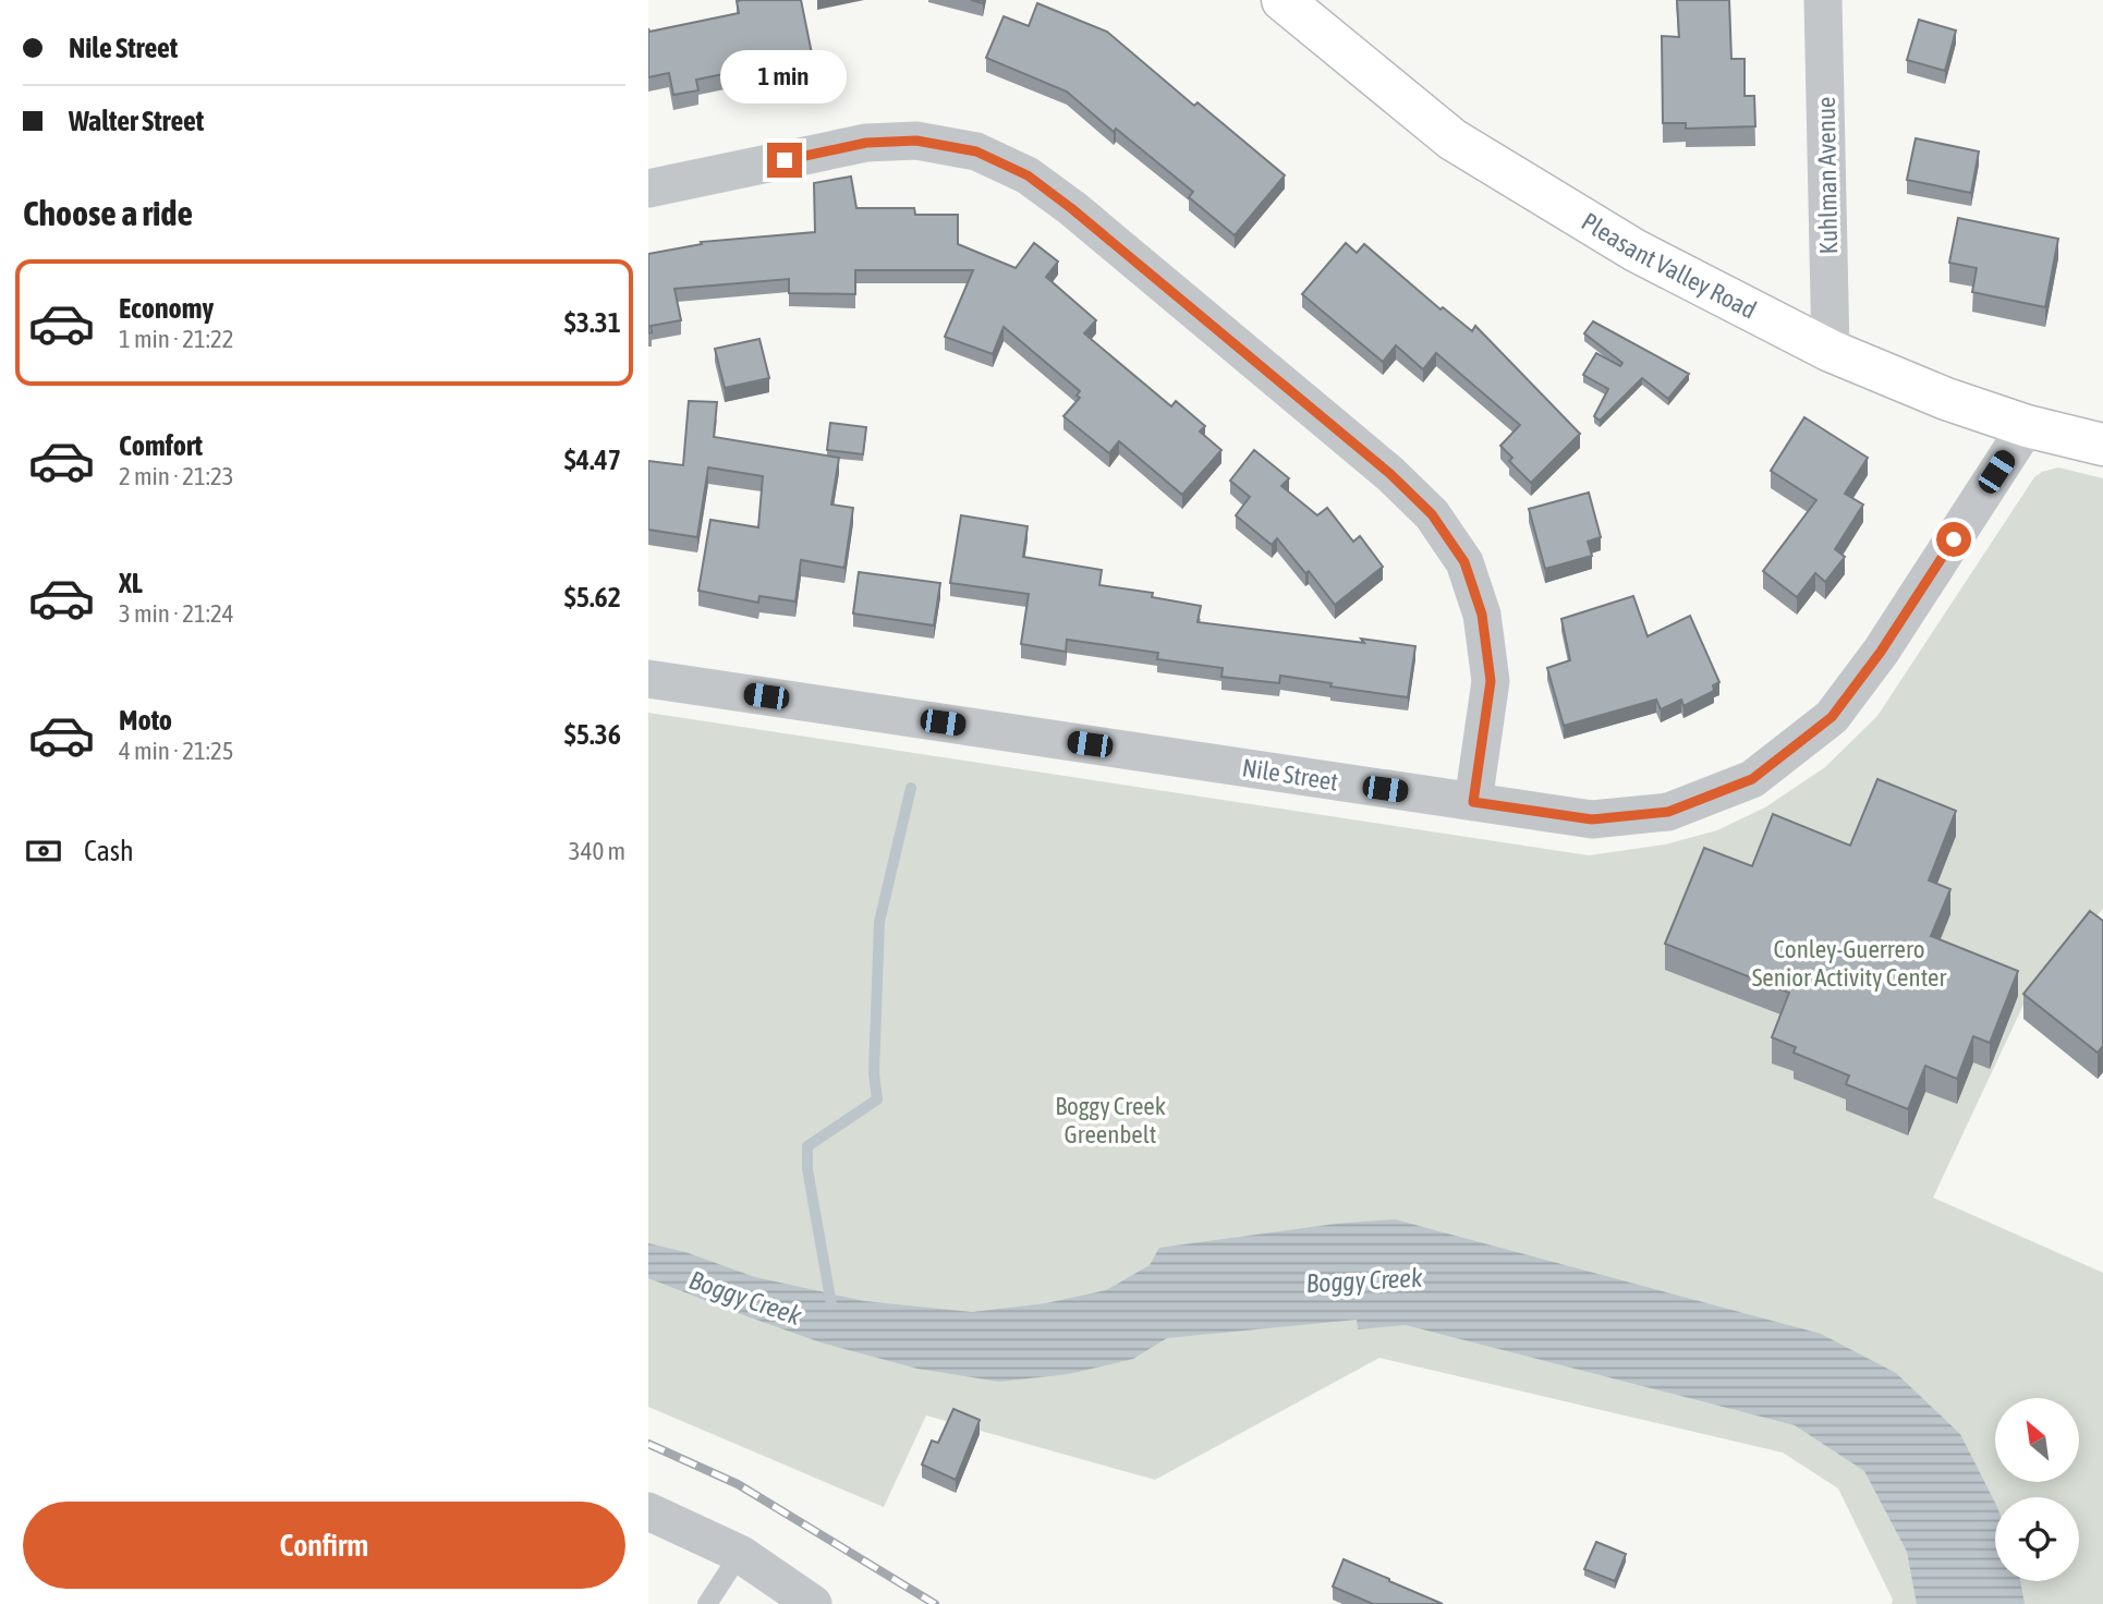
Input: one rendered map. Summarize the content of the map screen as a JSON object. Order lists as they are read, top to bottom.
{
  "streets": {
    "main road": ["Pleasant Valley Road"],
    "street": ["Kuhlman Avenue", "Nile Street"]
  },
  "crossings": [
    ["Kuhlman Avenue", "Pleasant Valley Road"],
    ["Pleasant Valley Road", "Nile Street"]
  ],
  "water": ["Boggy Creek"],
  "parks": ["Conley-Guerrero Senior Activity Center", "Boggy Creek Greenbelt"],
  "north": "top left",
  "page": {
    "banner": ["Nile Street", "Walter Street"],
    "bubble": "1 min",
    "heading": "Choose a ride",
    "list": [
      {
        "name": "Economy",
        "note": "1 min · 21:22",
        "value": "$3.31"
      },
      {
        "name": "Comfort",
        "note": "2 min · 21:23",
        "value": "$4.47"
      },
      {
        "name": "XL",
        "note": "3 min · 21:24",
        "value": "$5.62"
      },
      {
        "name": "Moto",
        "note": "4 min · 21:25",
        "value": "$5.36"
      }
    ],
    "pay": ["Cash", "340 m"],
    "buttons": "Confirm"
  }
}
